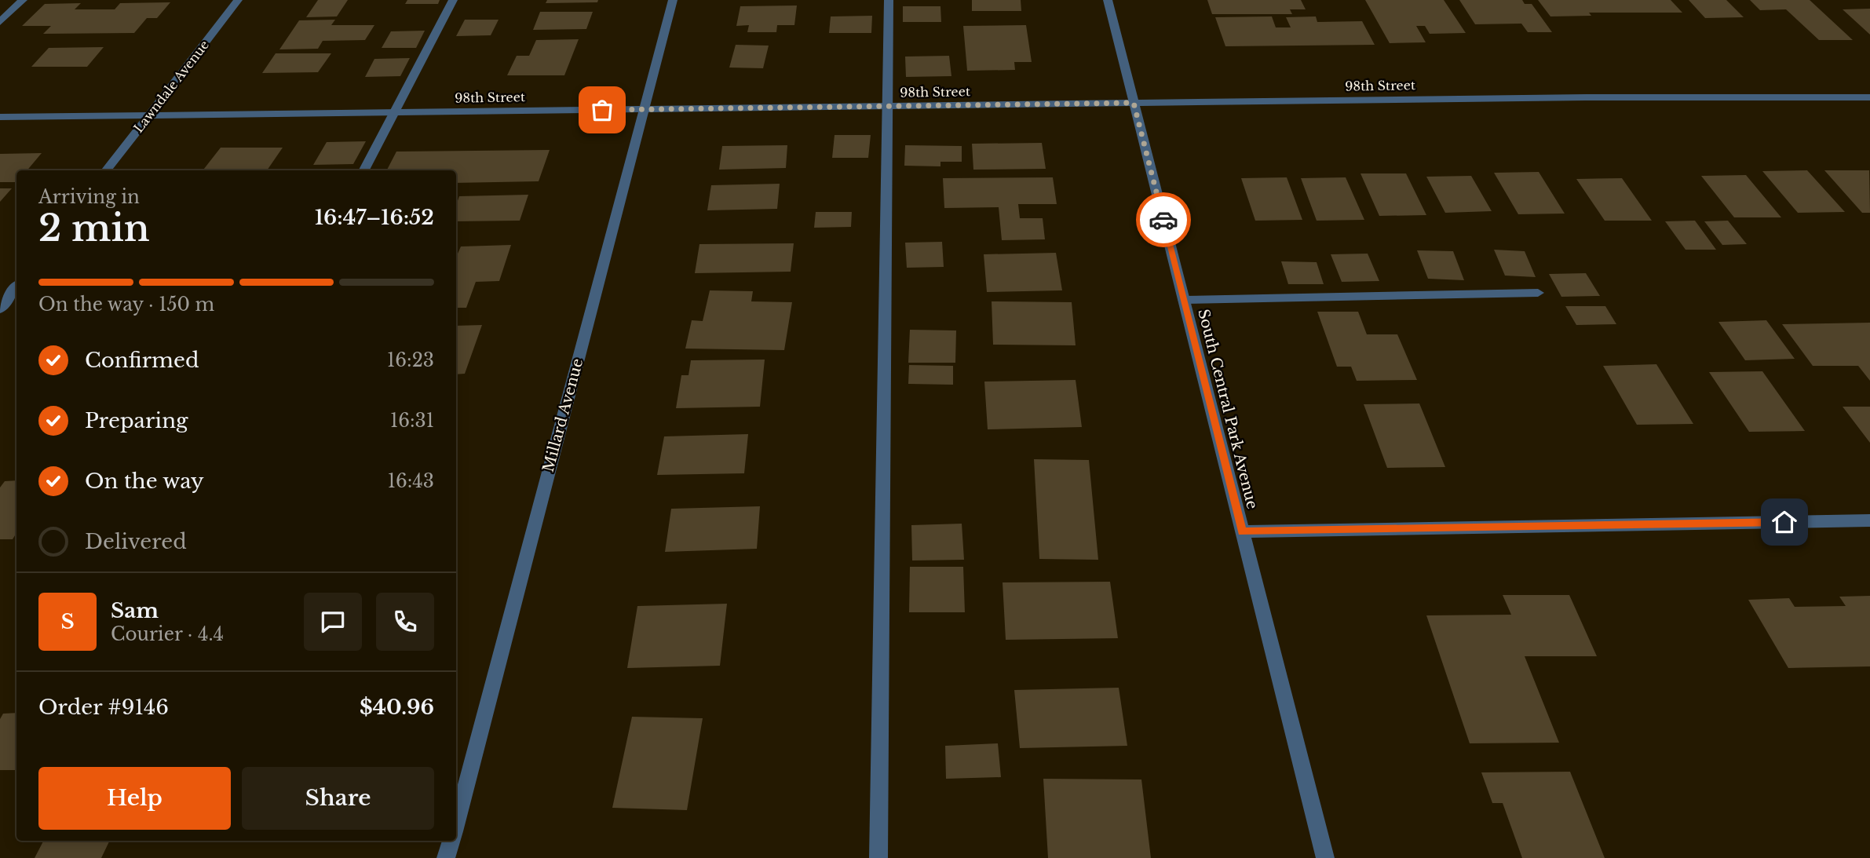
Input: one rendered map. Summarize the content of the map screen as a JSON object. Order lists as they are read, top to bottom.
{
  "streets": {
    "street": [
      "98th Street",
      "Lawndale Avenue",
      "South Central Park Avenue",
      "Millard Avenue"
    ]
  },
  "crossings": [
    ["98th Street", "Lawndale Avenue"],
    ["98th Street", "South Central Park Avenue"],
    ["98th Street", "Millard Avenue"]
  ],
  "page": {
    "heading": ["2 min", "Arriving in", "16:47–16:52"],
    "panel": [
      "Sam",
      "Courier · 4.4",
      "Order #9146",
      "$40.96"
    ],
    "bar": "On the way · 150 m",
    "list": [
      ["Confirmed", "16:23"],
      ["Preparing", "16:31"],
      ["On the way", "16:43"],
      "Delivered"
    ],
    "round": "S",
    "buttons": ["Help", "Share"]
  }
}
